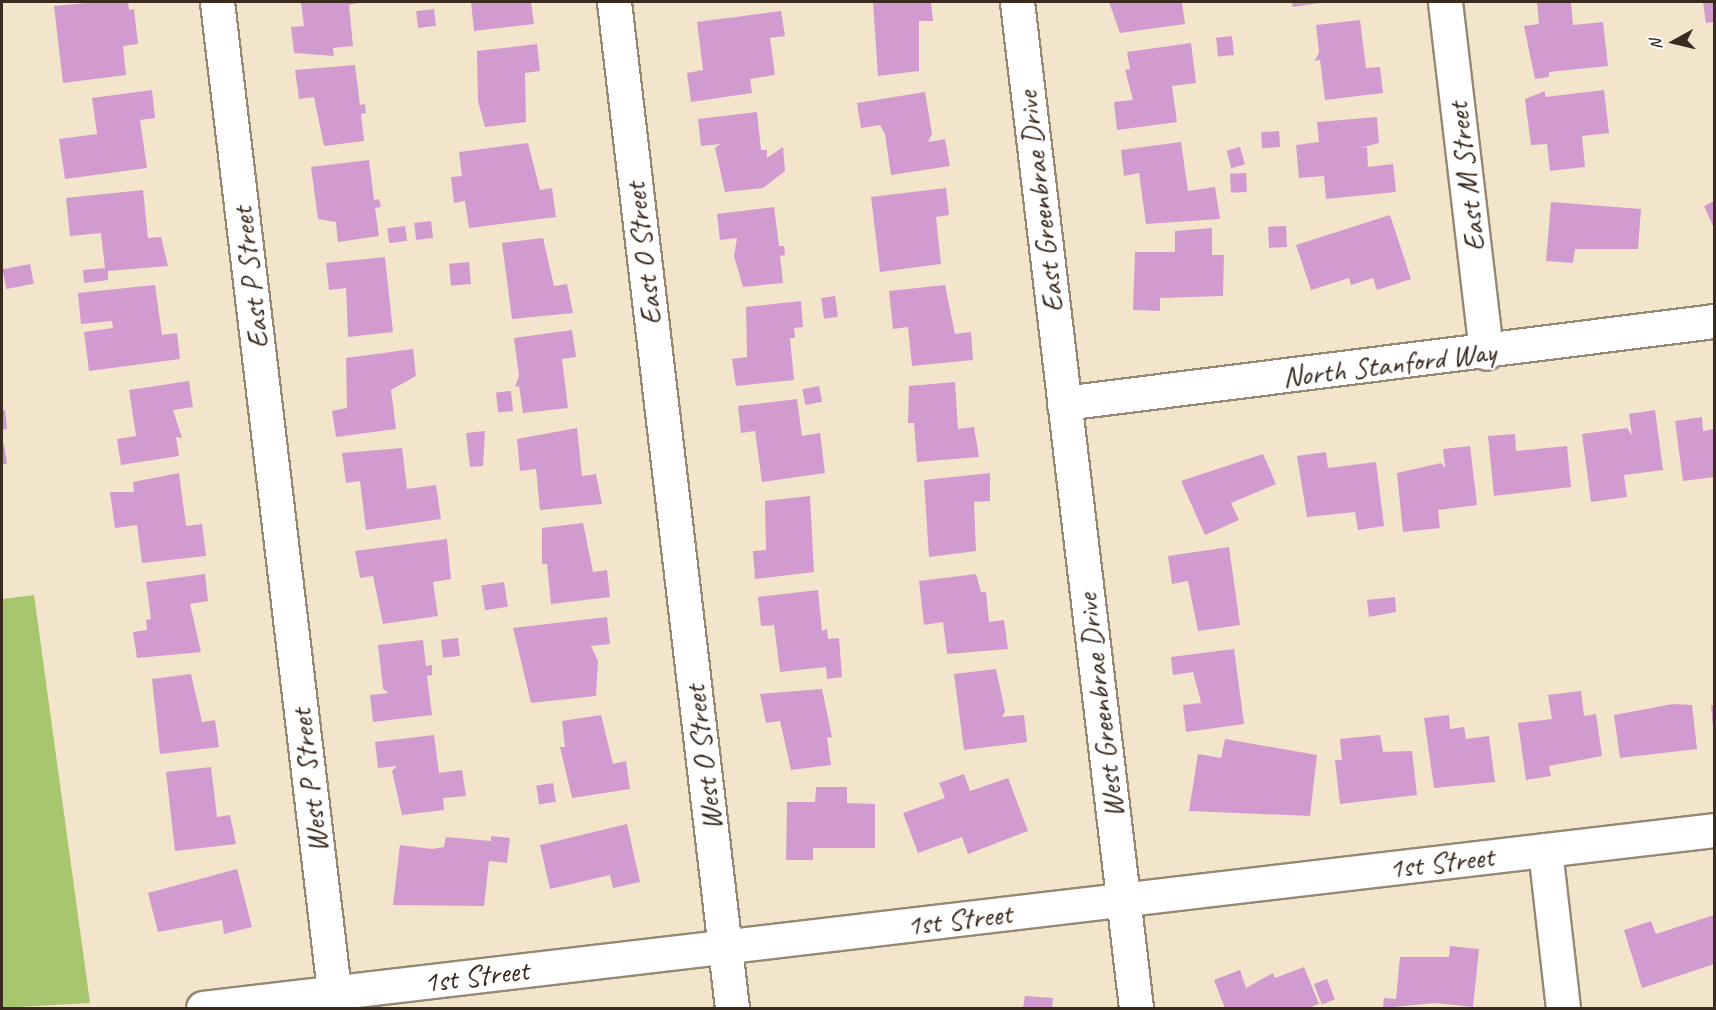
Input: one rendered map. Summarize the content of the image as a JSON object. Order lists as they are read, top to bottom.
{
  "streets": {
    "street": [
      "East M Street",
      "East Greenbrae Drive",
      "East O Street",
      "East P Street",
      "North Stanford Way",
      "West Greenbrae Drive",
      "West O Street",
      "West P Street",
      "1st Street"
    ]
  },
  "crossings": [
    ["East M Street", "North Stanford Way"],
    ["East Greenbrae Drive", "North Stanford Way"],
    ["East Greenbrae Drive", "West Greenbrae Drive"],
    ["East O Street", "West O Street"],
    ["East P Street", "West P Street"],
    ["North Stanford Way", "West Greenbrae Drive"],
    ["West Greenbrae Drive", "1st Street"],
    ["West O Street", "1st Street"],
    ["West P Street", "1st Street"]
  ],
  "north": "left"
}
